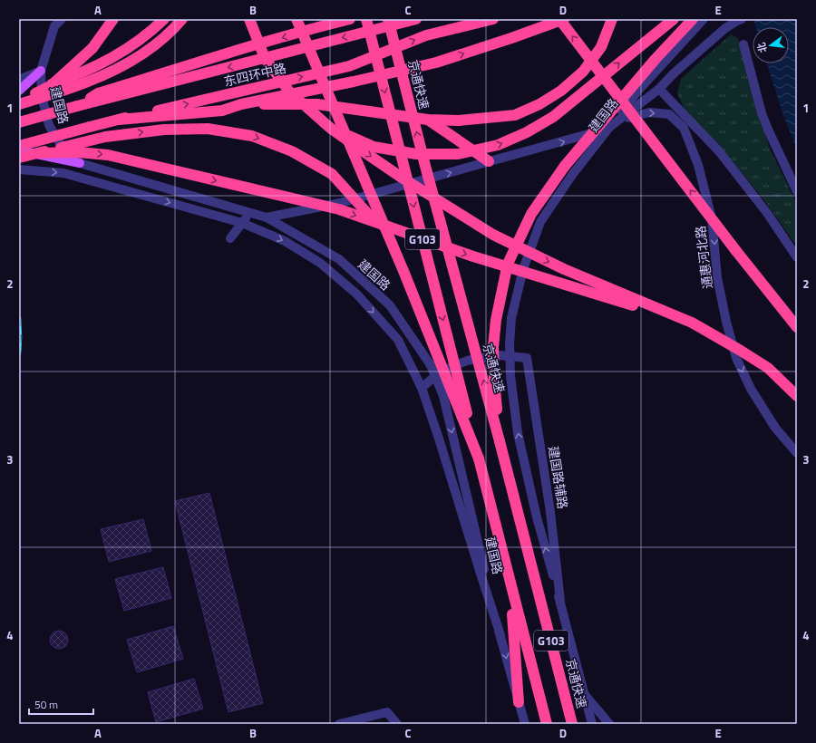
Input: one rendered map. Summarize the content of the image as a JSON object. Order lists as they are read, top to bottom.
{
  "streets": {
    "highway": ["东四环中路", "京通快速", "G103"],
    "street": ["建国路", "通惠河北路", "建国路辅路"]
  },
  "crossings": [
    ["建国路", "通惠河北路"],
    ["建国路", "建国路辅路"]
  ],
  "scale_bar": "50 m",
  "north": "left",
  "grid": {
    "columns": [
      "A",
      "B",
      "C",
      "D",
      "E"
    ],
    "rows": [
      "1",
      "2",
      "3",
      "4"
    ]
  }
}
